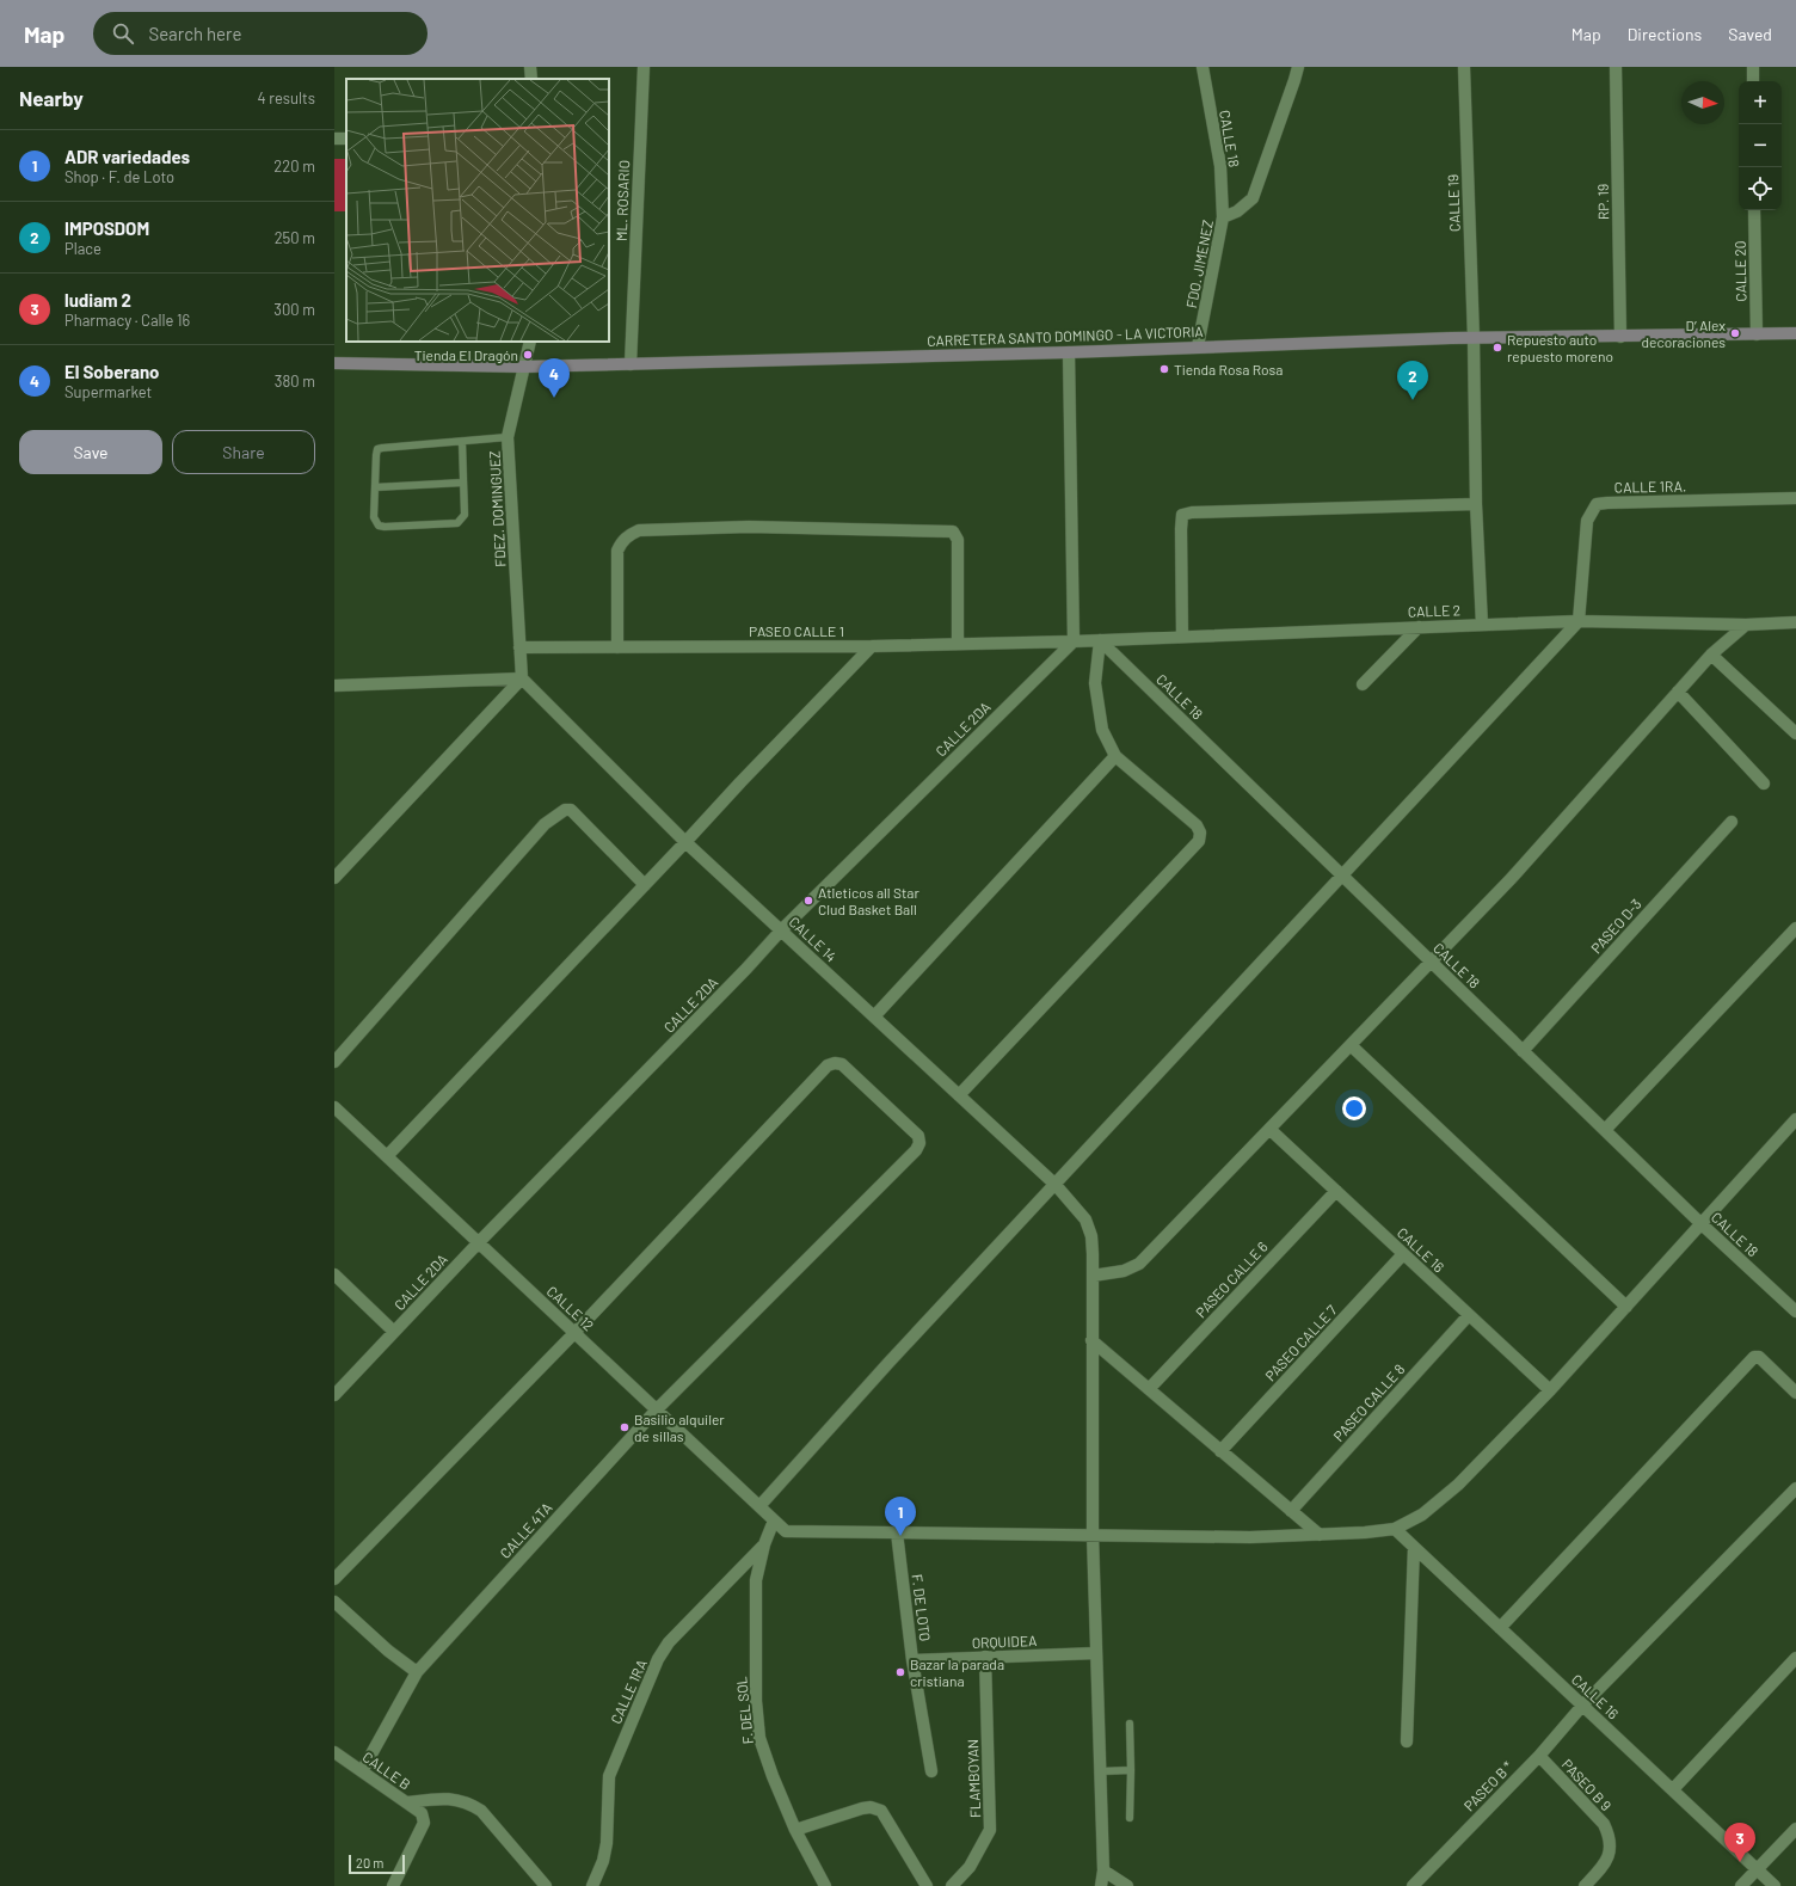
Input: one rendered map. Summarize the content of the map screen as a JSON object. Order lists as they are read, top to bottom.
{
  "streets": {
    "main road": ["CARRETERA SANTO DOMINGO - LA VICTORIA"],
    "street": [
      "CALLE 18",
      "ML. ROSARIO",
      "RP. 19",
      "CALLE 19",
      "FDO. JIMENEZ",
      "CALLE 20",
      "CALLE 1RA.",
      "FDEZ. DOMINGUEZ",
      "CALLE 2",
      "PASEO CALLE 1",
      "CALLE 2DA",
      "PASEO D-3",
      "CALLE 14",
      "CALLE 16",
      "PASEO CALLE 6",
      "CALLE 12",
      "PASEO CALLE 7",
      "PASEO CALLE 8",
      "CALLE 4TA",
      "F. DE LOTO",
      "ORQUIDEA",
      "CALLE 1RA",
      "F. DEL SOL",
      "CALLE B",
      "FLAMBOYAN",
      "PASEO B 9",
      "PASEO B *"
    ]
  },
  "crossings": [
    ["CALLE 18", "FDO. JIMENEZ"],
    ["CALLE 18", "CALLE 2"],
    ["CALLE 18", "PASEO D-3"],
    ["ML. ROSARIO", "CARRETERA SANTO DOMINGO - LA VICTORIA"],
    ["RP. 19", "CARRETERA SANTO DOMINGO - LA VICTORIA"],
    ["CALLE 19", "CARRETERA SANTO DOMINGO - LA VICTORIA"],
    ["CALLE 19", "CALLE 2"],
    ["FDO. JIMENEZ", "CARRETERA SANTO DOMINGO - LA VICTORIA"],
    ["CALLE 20", "CARRETERA SANTO DOMINGO - LA VICTORIA"],
    ["CARRETERA SANTO DOMINGO - LA VICTORIA", "FDEZ. DOMINGUEZ"],
    ["CALLE 1RA.", "CALLE 2"],
    ["FDEZ. DOMINGUEZ", "PASEO CALLE 1"],
    ["FDEZ. DOMINGUEZ", "CALLE 14"],
    ["CALLE 2", "PASEO CALLE 1"],
    ["CALLE 2", "CALLE 2DA"],
    ["PASEO CALLE 1", "CALLE 2DA"],
    ["CALLE 2DA", "CALLE 14"],
    ["CALLE 2DA", "CALLE 12"],
    ["CALLE 16", "PASEO CALLE 6"],
    ["CALLE 16", "PASEO CALLE 7"],
    ["CALLE 16", "PASEO CALLE 8"],
    ["CALLE 16", "PASEO B *"],
    ["CALLE 12", "CALLE 4TA"],
    ["CALLE 12", "F. DE LOTO"],
    ["CALLE 12", "F. DEL SOL"],
    ["CALLE 4TA", "CALLE B"],
    ["F. DE LOTO", "ORQUIDEA"],
    ["ORQUIDEA", "FLAMBOYAN"],
    ["CALLE 1RA", "F. DEL SOL"],
    ["PASEO B 9", "PASEO B *"]
  ],
  "places": [
    "D’ Alex decoraciones",
    "Repuesto auto repuesto moreno",
    "Tienda El Dragón",
    "Tienda Rosa Rosa",
    "Atleticos all Star Clud Basket Ball",
    "Basilio alquiler de sillas",
    "Bazar la parada cristiana"
  ],
  "scale_bar": "20 m",
  "north": "right",
  "page": {
    "header": "Map",
    "search": "Search here",
    "nav": ["Map", "Directions", "Saved"],
    "heading": ["Nearby", "4 results"],
    "map_buttons": ["+", "−"],
    "list": [
      {
        "mark": "1",
        "name": "ADR variedades",
        "note": "Shop · F. de Loto",
        "value": "220 m"
      },
      {
        "mark": "2",
        "name": "IMPOSDOM",
        "note": "Place",
        "value": "250 m"
      },
      {
        "mark": "3",
        "name": "ludiam 2",
        "note": "Pharmacy · Calle 16",
        "value": "300 m"
      },
      {
        "mark": "4",
        "name": "El Soberano",
        "note": "Supermarket",
        "value": "380 m"
      }
    ],
    "pins": [
      "4",
      "2",
      "1",
      "3"
    ],
    "buttons": ["Save", "Share"],
    "scale": "20 m"
  }
}
